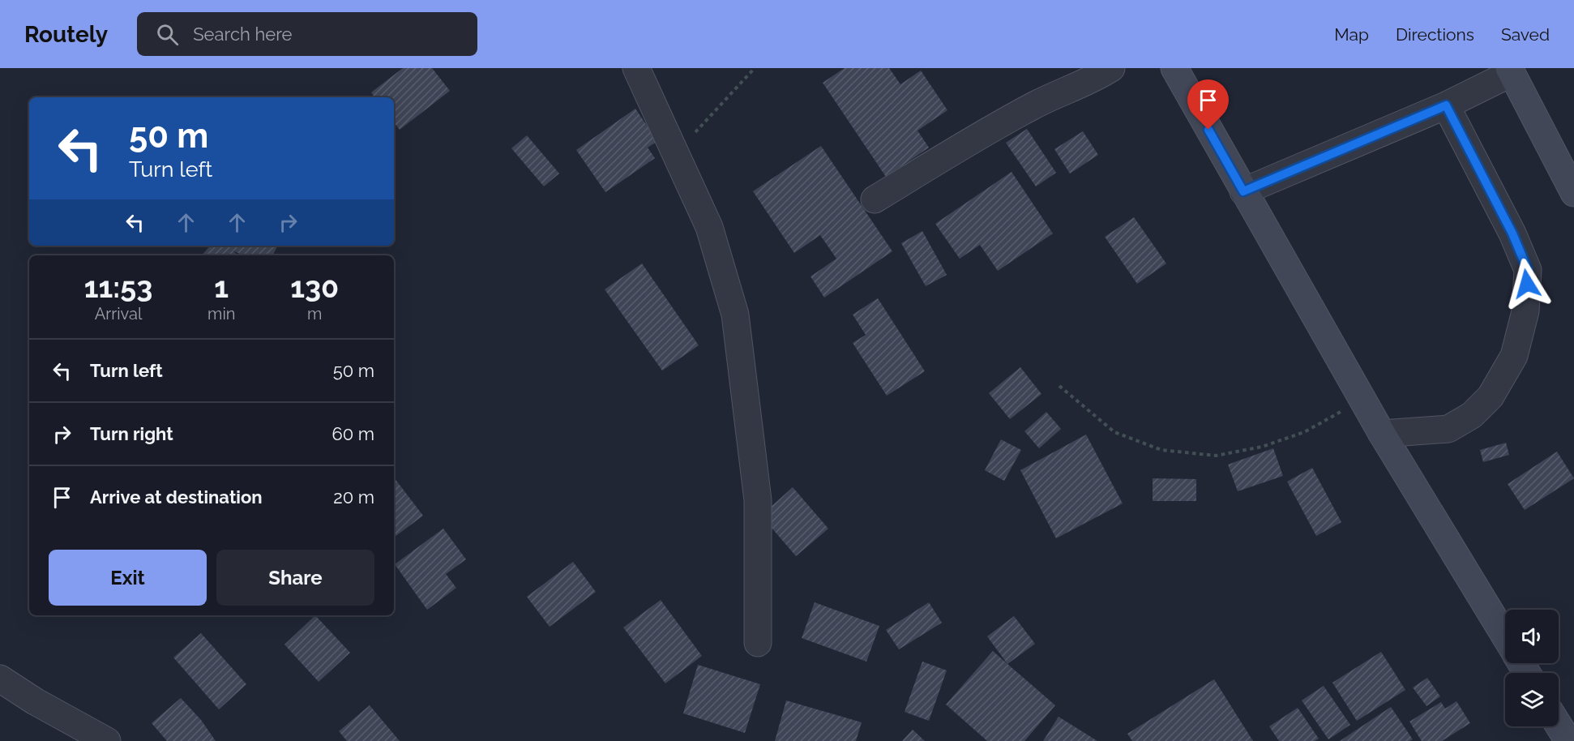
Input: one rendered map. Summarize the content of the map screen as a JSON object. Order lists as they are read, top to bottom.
{
  "page": {
    "header": "Routely",
    "search": "Search here",
    "nav": ["Map", "Directions", "Saved"],
    "turn": ["50 m", "Turn left"],
    "eta": [
      "11:53",
      "Arrival",
      "1",
      "min",
      "130",
      "m"
    ],
    "list": [
      {
        "name": "Turn left",
        "value": "50 m"
      },
      {
        "name": "Turn right",
        "value": "60 m"
      },
      {
        "name": "Arrive at destination",
        "value": "20 m"
      }
    ],
    "buttons": ["Exit", "Share"]
  }
}
